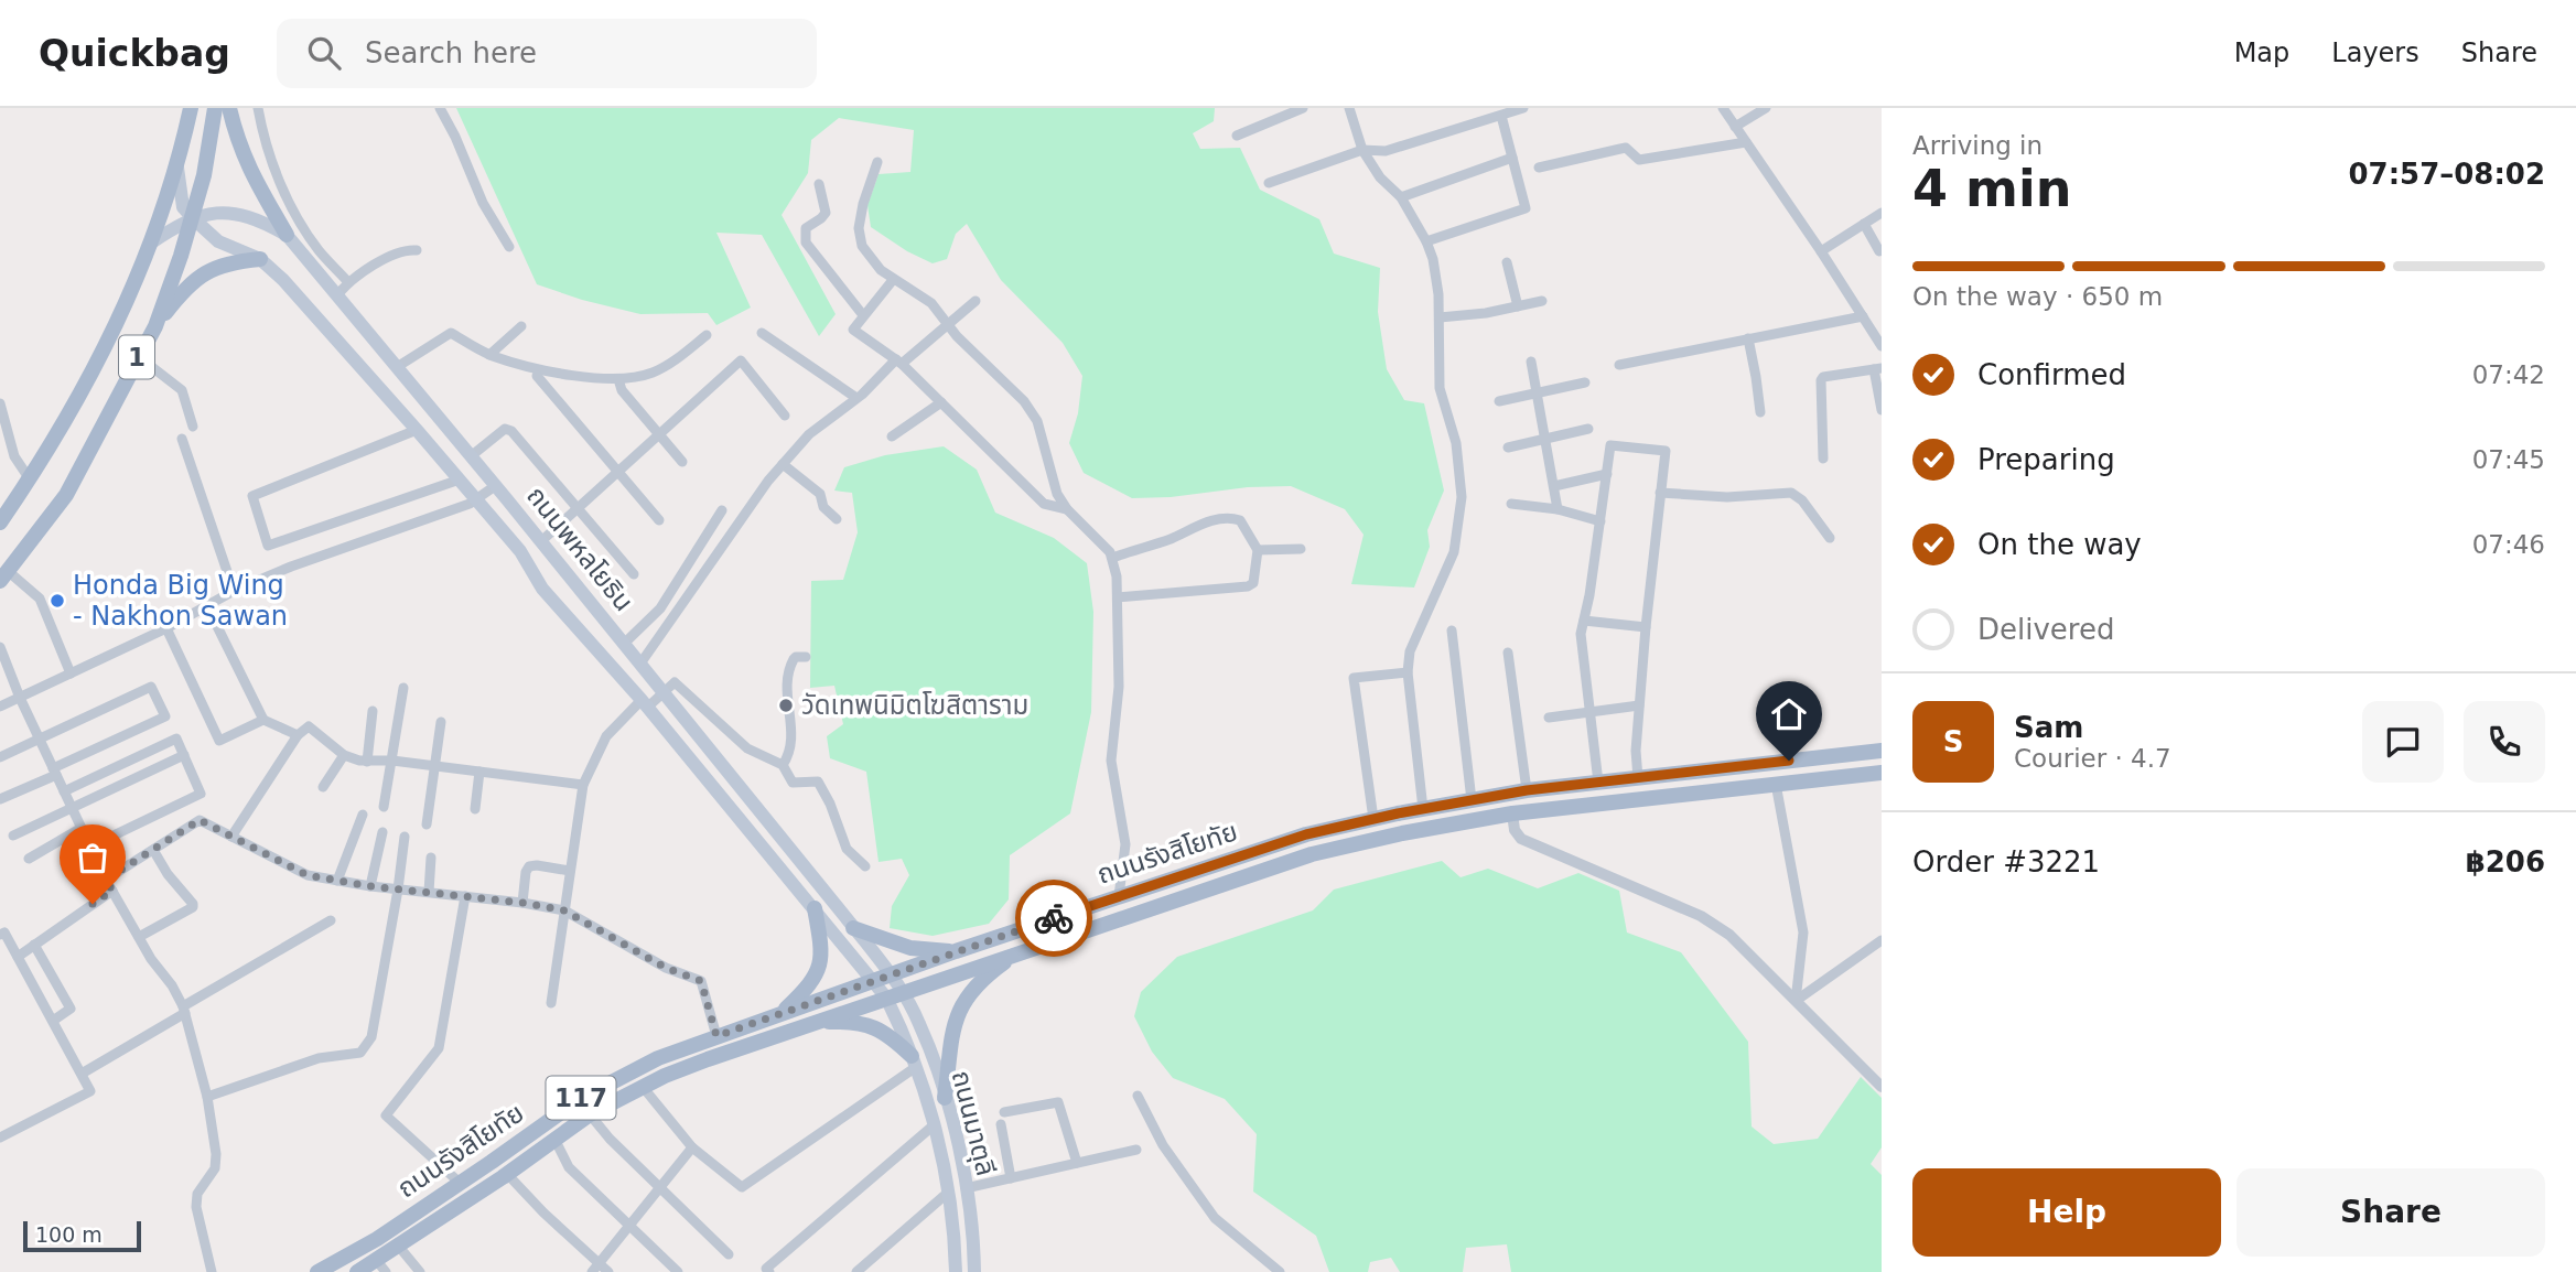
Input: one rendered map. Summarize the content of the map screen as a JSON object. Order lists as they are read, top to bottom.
{
  "streets": {
    "main road": [
      "1",
      "ถนนพหลโยธิน",
      "ถนนรังสิโยทัย",
      "117",
      "ถนนมาตุลี"
    ]
  },
  "crossings": [
    ["1", "ถนนพหลโยธิน"],
    ["ถนนพหลโยธิน", "ถนนรังสิโยทัย"],
    ["ถนนพหลโยธิน", "ถนนมาตุลี"],
    ["ถนนรังสิโยทัย", "ถนนมาตุลี"]
  ],
  "places": ["Honda Big Wing - Nakhon Sawan", "วัดเทพนิมิตโฆสิตาราม"],
  "scale_bar": "100 m",
  "page": {
    "header": "Quickbag",
    "search": "Search here",
    "nav": ["Map", "Layers", "Share"],
    "heading": ["4 min", "Arriving in", "07:57–08:02"],
    "panel": [
      "Sam",
      "Courier · 4.7",
      "Order #3221",
      "฿206"
    ],
    "bar": "On the way · 650 m",
    "list": [
      ["Confirmed", "07:42"],
      ["Preparing", "07:45"],
      ["On the way", "07:46"],
      "Delivered"
    ],
    "round": "S",
    "buttons": ["Help", "Share"],
    "scale": "100 m"
  }
}
